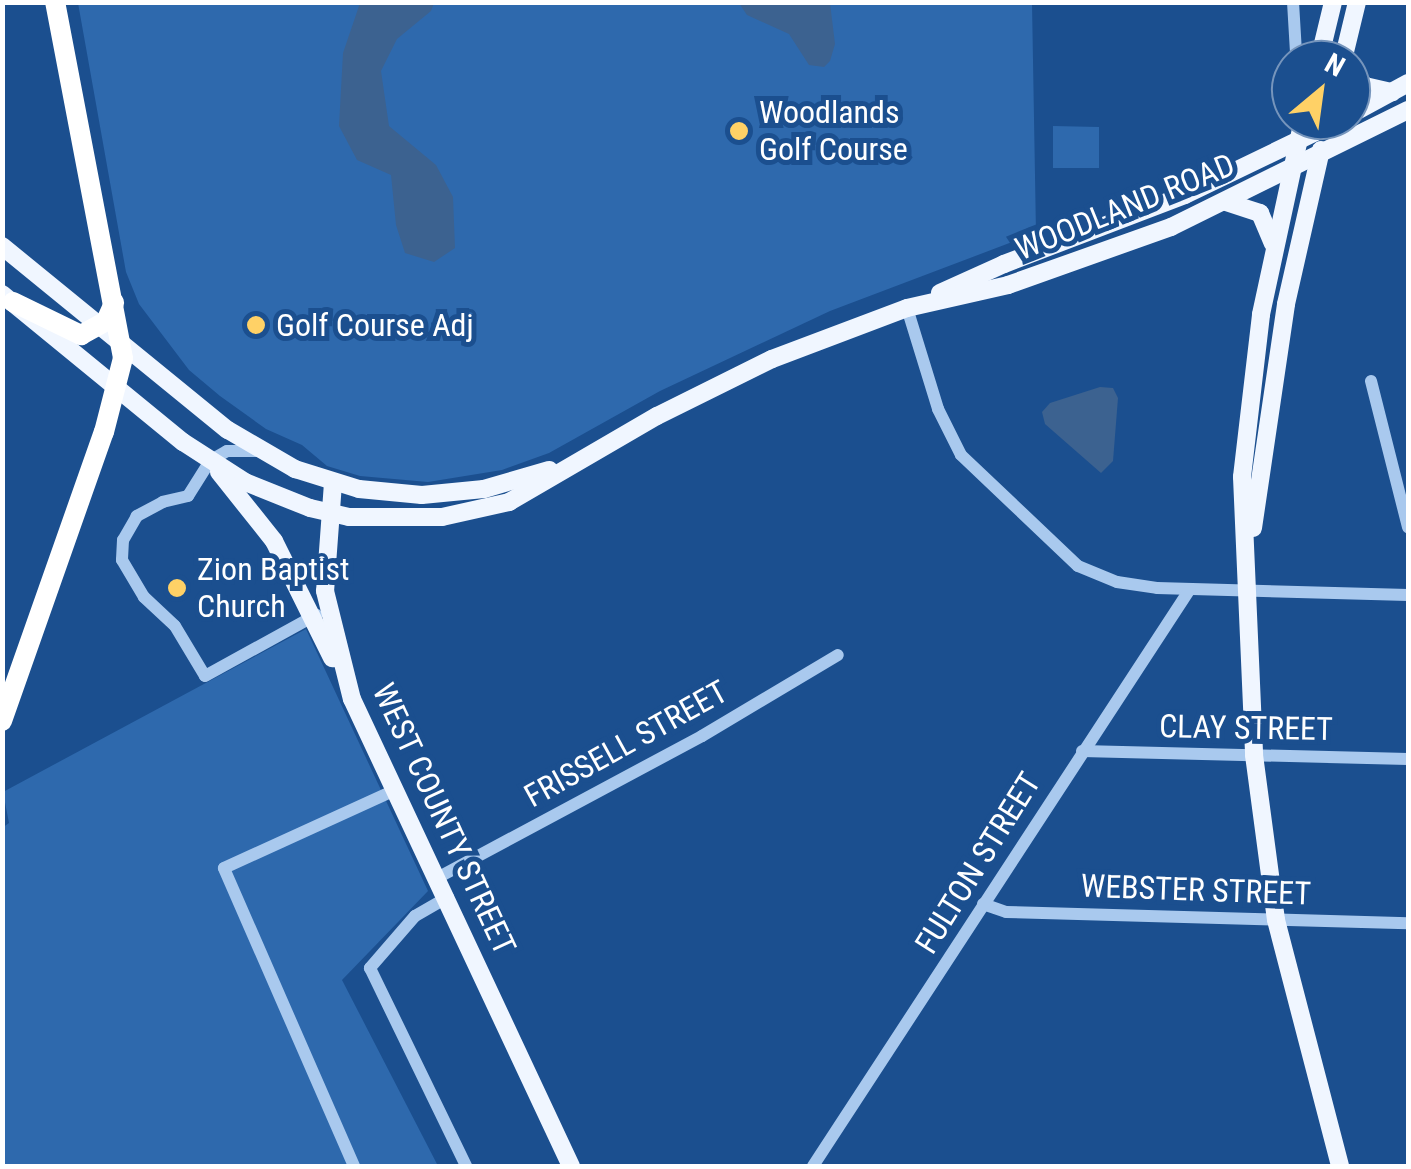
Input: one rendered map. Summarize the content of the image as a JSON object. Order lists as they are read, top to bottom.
{
  "streets": {
    "main road": ["WOODLAND ROAD", "WEST COUNTY STREET"],
    "street": [
      "CLAY STREET",
      "FRISSELL STREET",
      "FULTON STREET",
      "WEBSTER STREET"
    ]
  },
  "crossings": [
    ["WOODLAND ROAD", "WEST COUNTY STREET"],
    ["CLAY STREET", "FULTON STREET"],
    ["FRISSELL STREET", "WEST COUNTY STREET"],
    ["FULTON STREET", "WEBSTER STREET"]
  ],
  "places": ["Woodlands Golf Course", "Golf Course Adj", "Zion Baptist Church"],
  "north": "top right"
}
